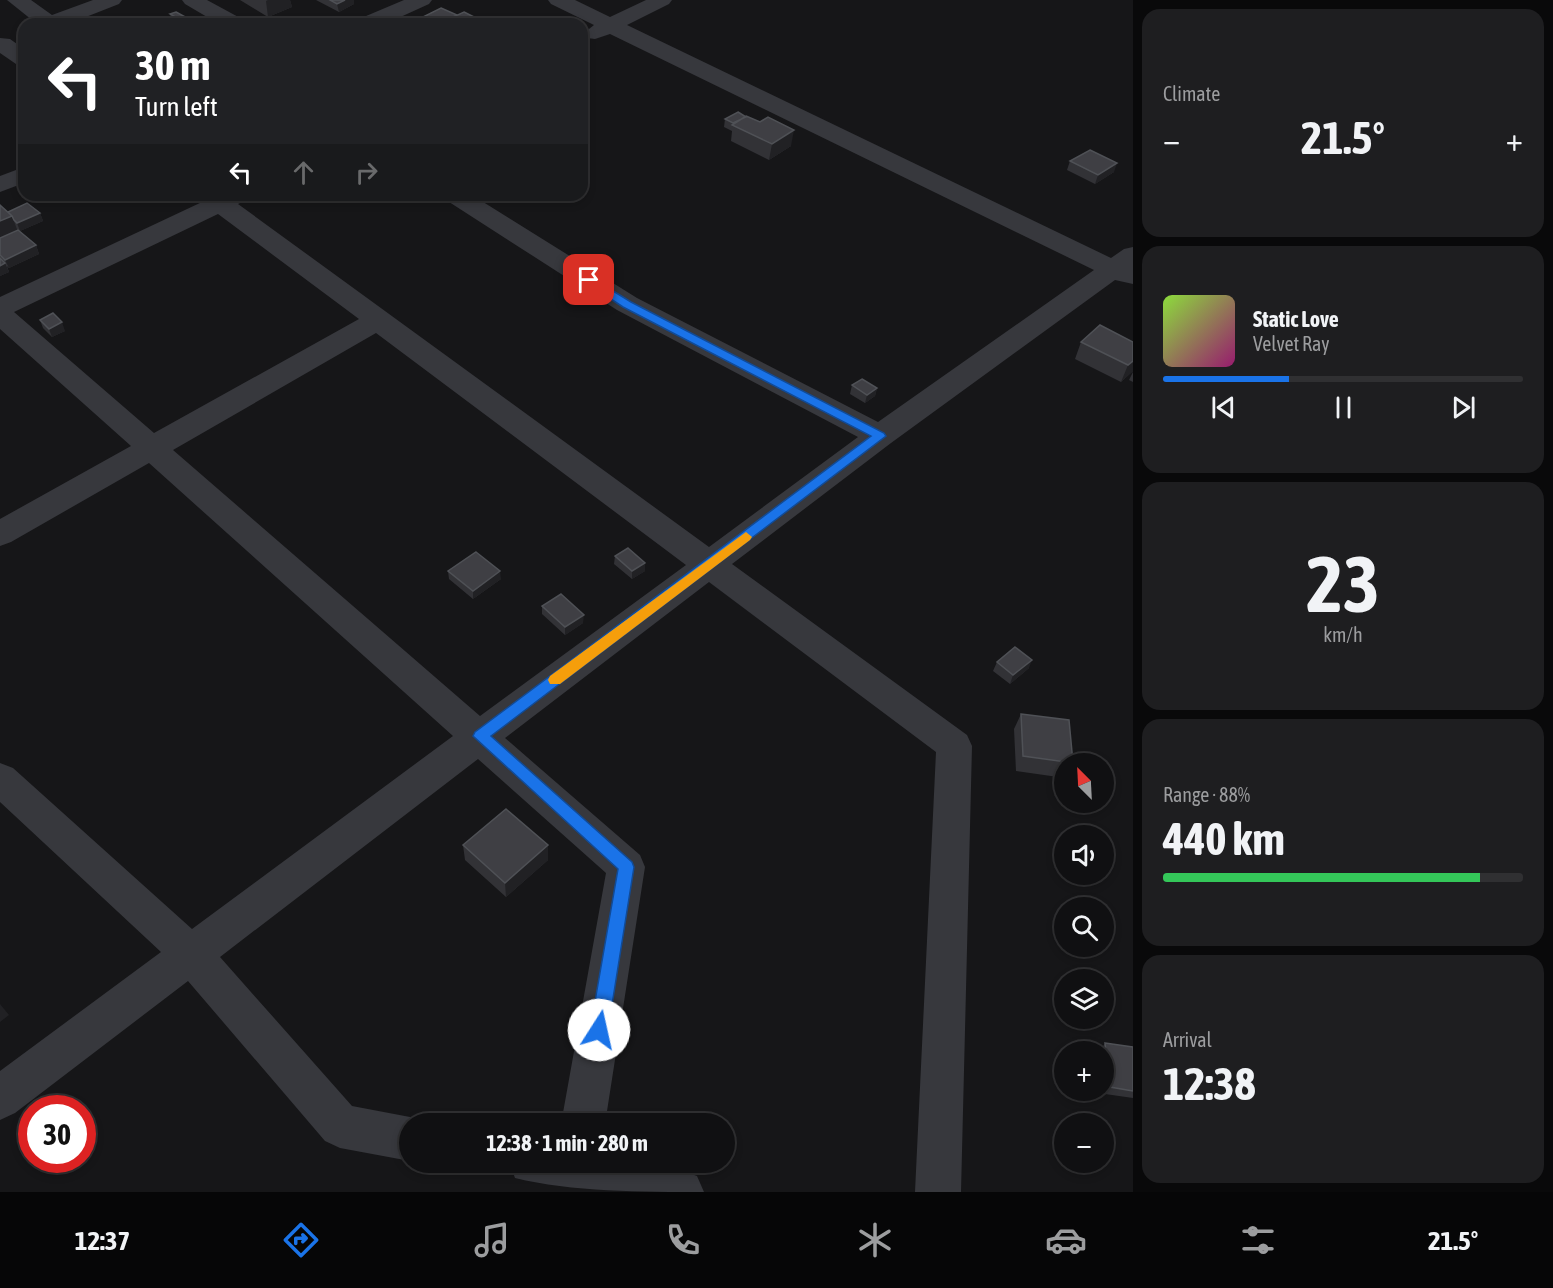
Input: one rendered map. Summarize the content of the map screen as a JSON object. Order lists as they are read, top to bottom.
{
  "north": "top left",
  "page": {
    "tile": [
      "Climate",
      ["23", "km/h"],
      ["Range · 88%", "440 km"],
      ["Arrival", "12:38"]
    ],
    "turn": ["30 m", "Turn left"],
    "heat": ["−", "21.5°", "+"],
    "song": ["Static Love", "Velvet Ray"],
    "map_buttons": ["+", "−"],
    "limit": "30",
    "trip": "12:38 · 1 min · 280 m",
    "tabs": ["12:37", "21.5°"]
  }
}
